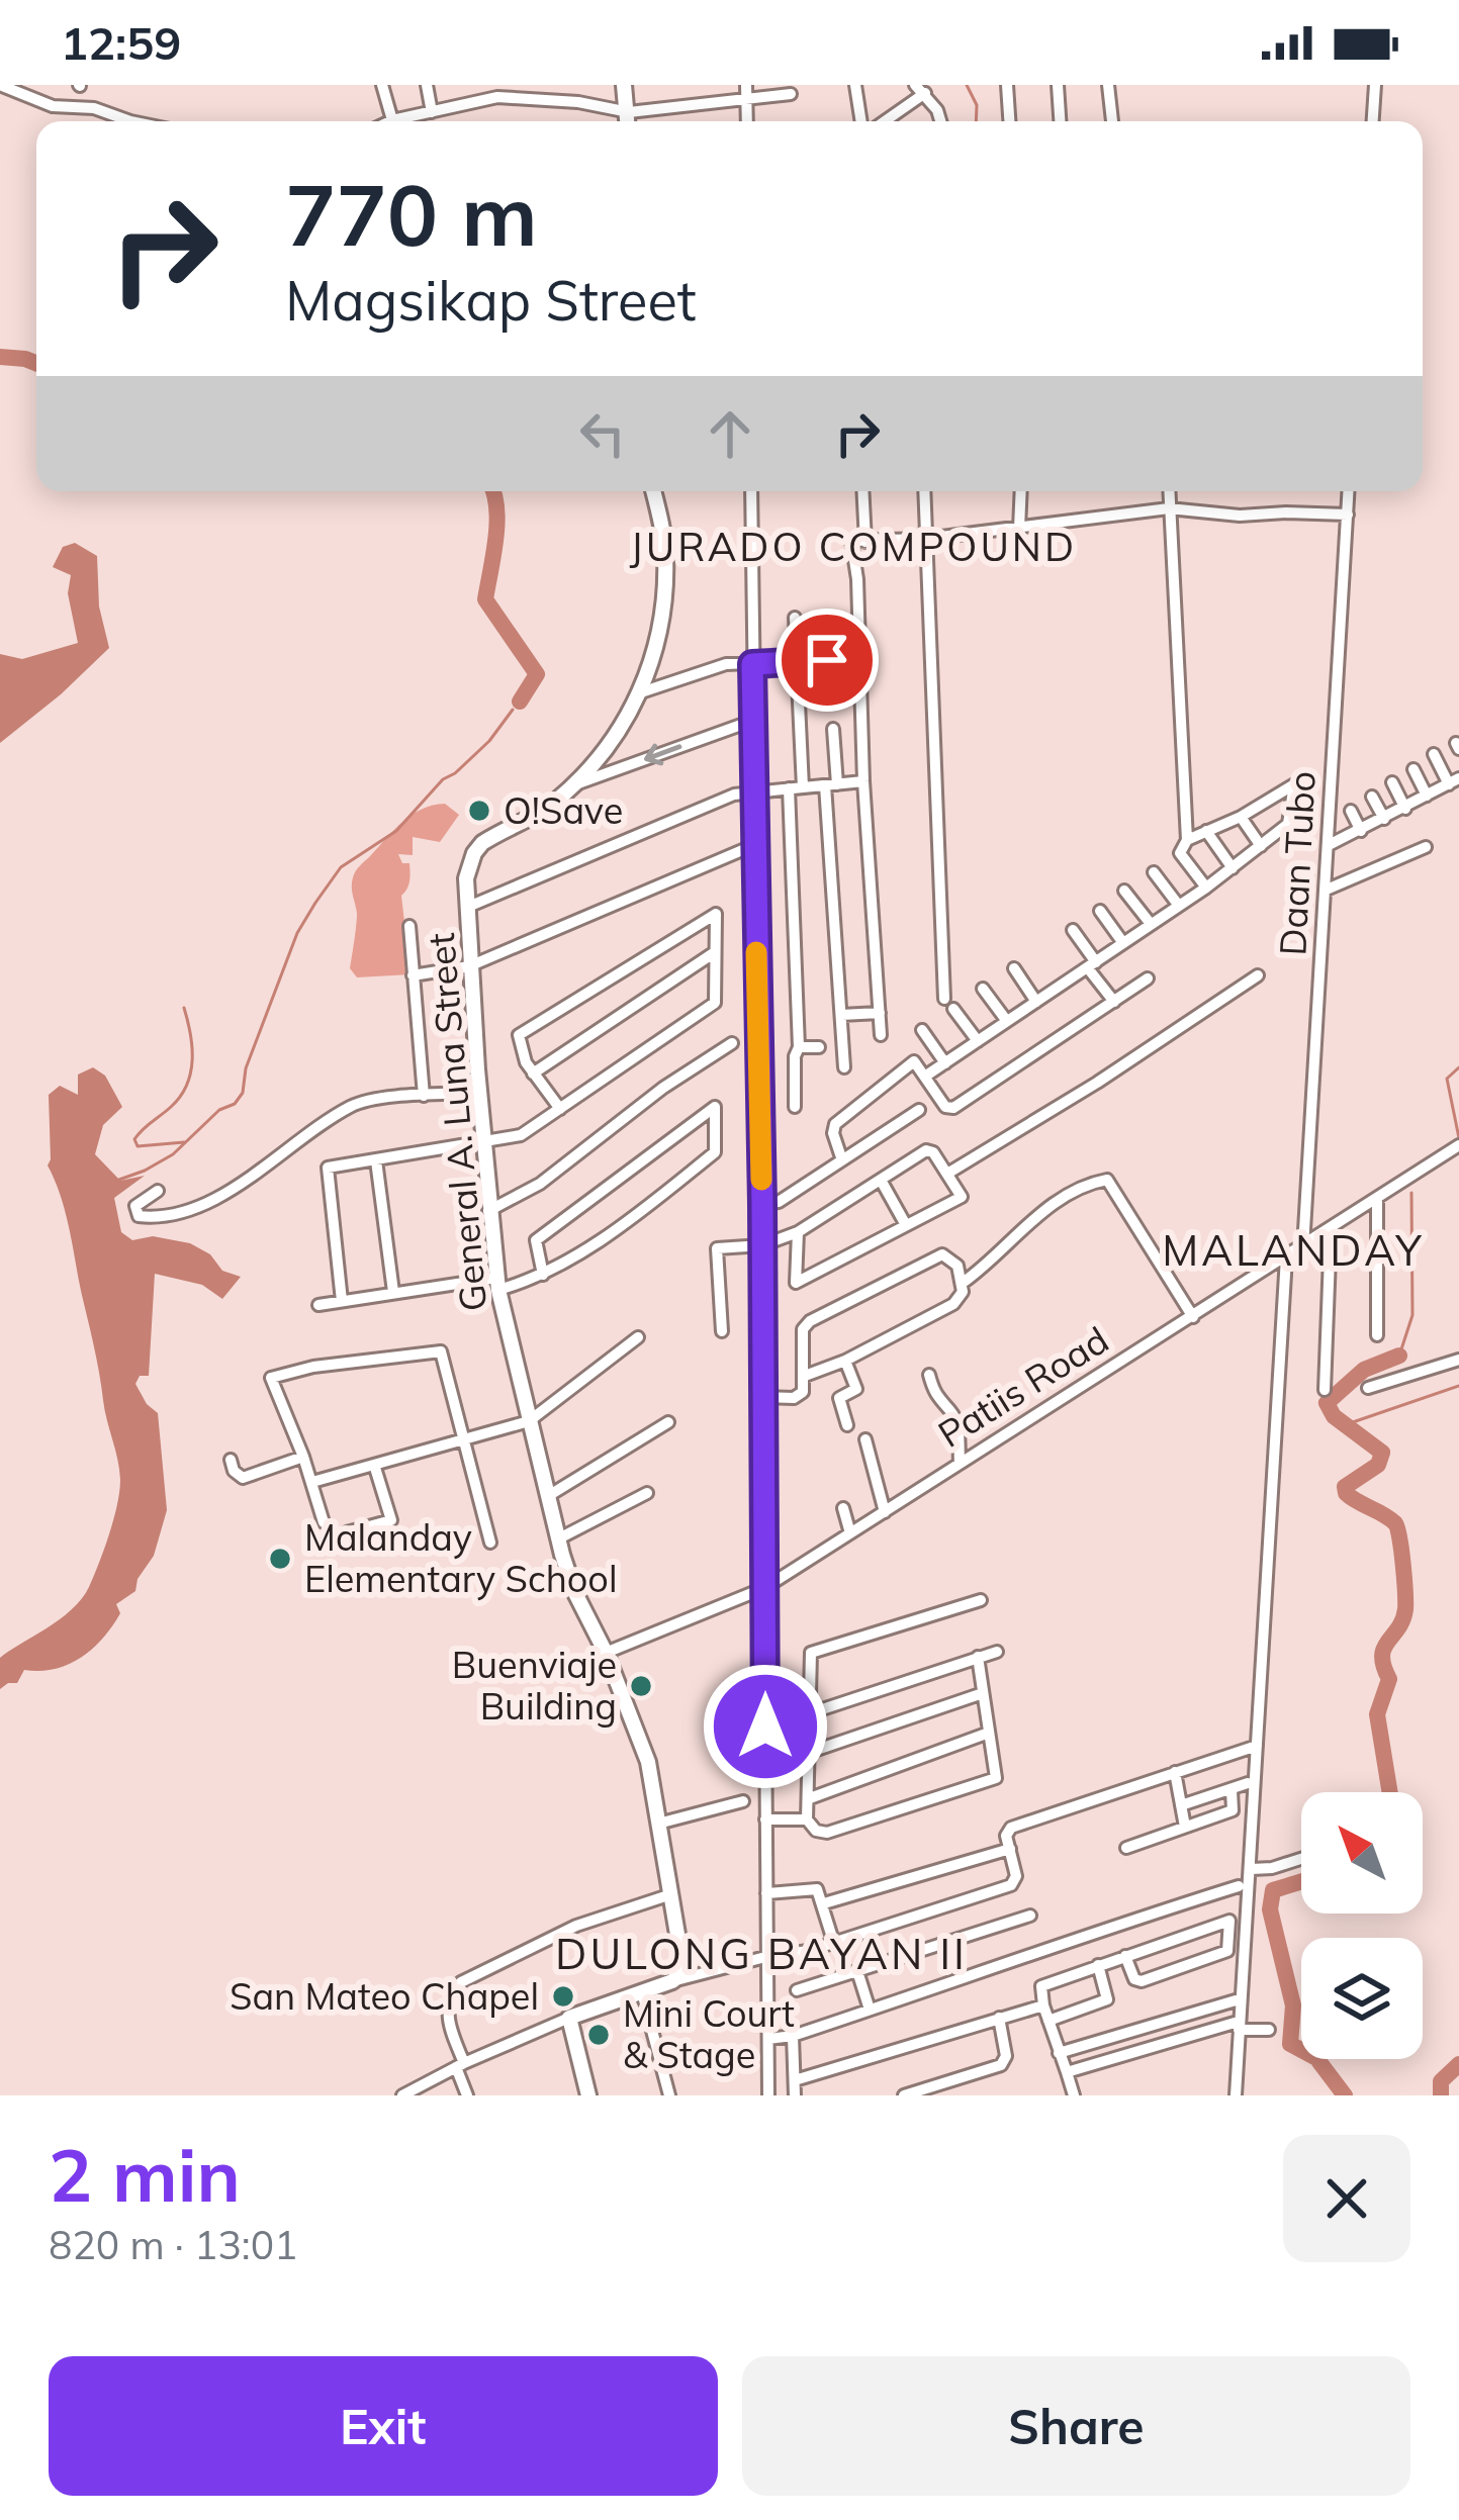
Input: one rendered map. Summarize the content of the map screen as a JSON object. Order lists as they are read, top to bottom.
{
  "streets": {
    "main road": ["General A. Luna Street"],
    "street": ["Daan Tubo", "Patiis Road"]
  },
  "crossings": [
    ["Daan Tubo", "Patiis Road"],
    ["General A. Luna Street", "Patiis Road"]
  ],
  "districts": ["JURADO COMPOUND", "MALANDAY", "DULONG BAYAN II"],
  "places": [
    "O!Save",
    "Malanday Elementary School",
    "Buenviaje Building",
    "San Mateo Chapel",
    "Mini Court & Stage"
  ],
  "north": "top left",
  "page": {
    "status": "12:59",
    "turn": ["770 m", "Magsikap Street"],
    "heading": ["2 min", "820 m · 13:01"],
    "buttons": ["Exit", "Share"]
  }
}
